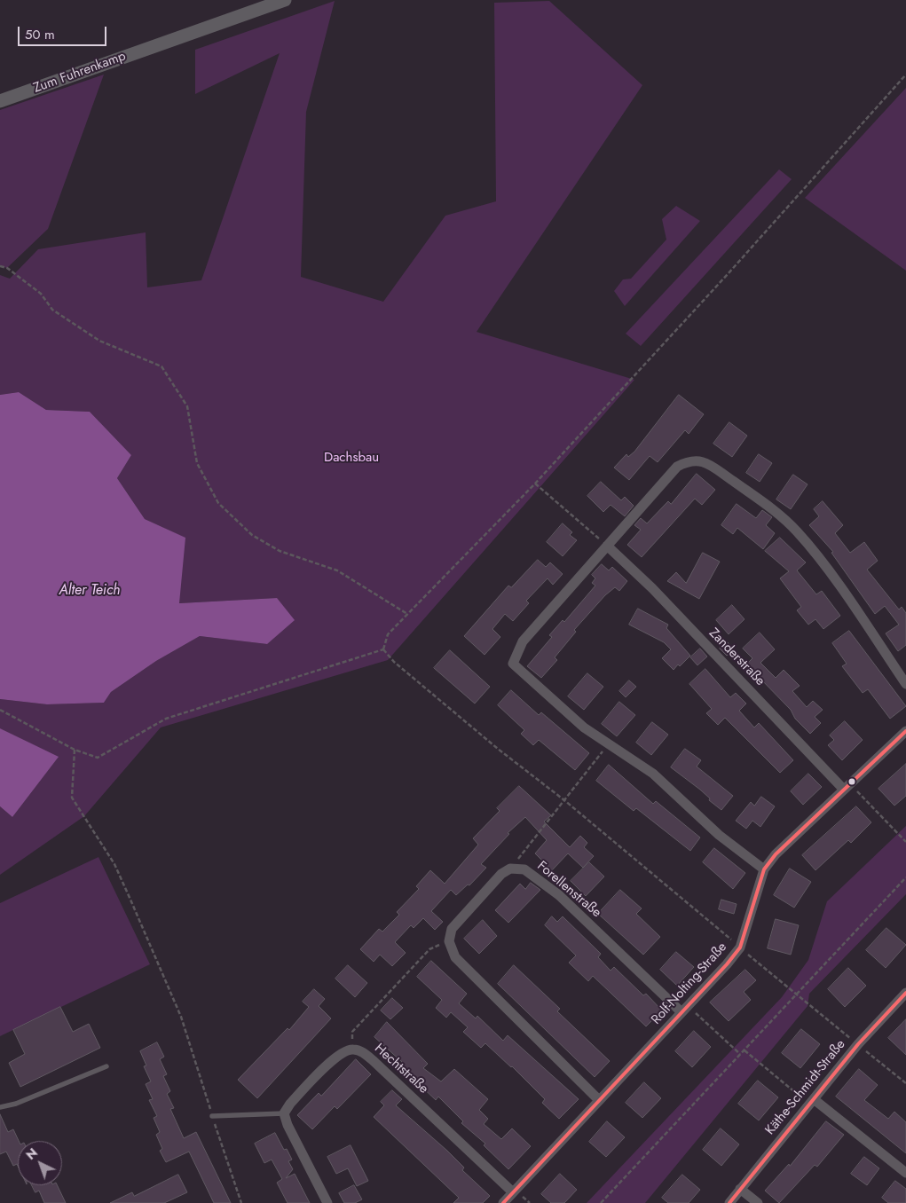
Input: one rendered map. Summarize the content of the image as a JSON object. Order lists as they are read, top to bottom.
{
  "streets": {
    "street": [
      "Zum Fuhrenkamp",
      "Zanderstraße",
      "Forellenstraße",
      "Rolf-Nolting-Straße",
      "Hechtstraße",
      "Käthe-Schmidt-Straße"
    ]
  },
  "crossings": [
    ["Zanderstraße", "Rolf-Nolting-Straße"],
    ["Forellenstraße", "Rolf-Nolting-Straße"],
    ["Rolf-Nolting-Straße", "Hechtstraße"]
  ],
  "water": ["Alter Teich"],
  "parks": ["Dachsbau"],
  "scale_bar": "50 m",
  "north": "top left"
}
